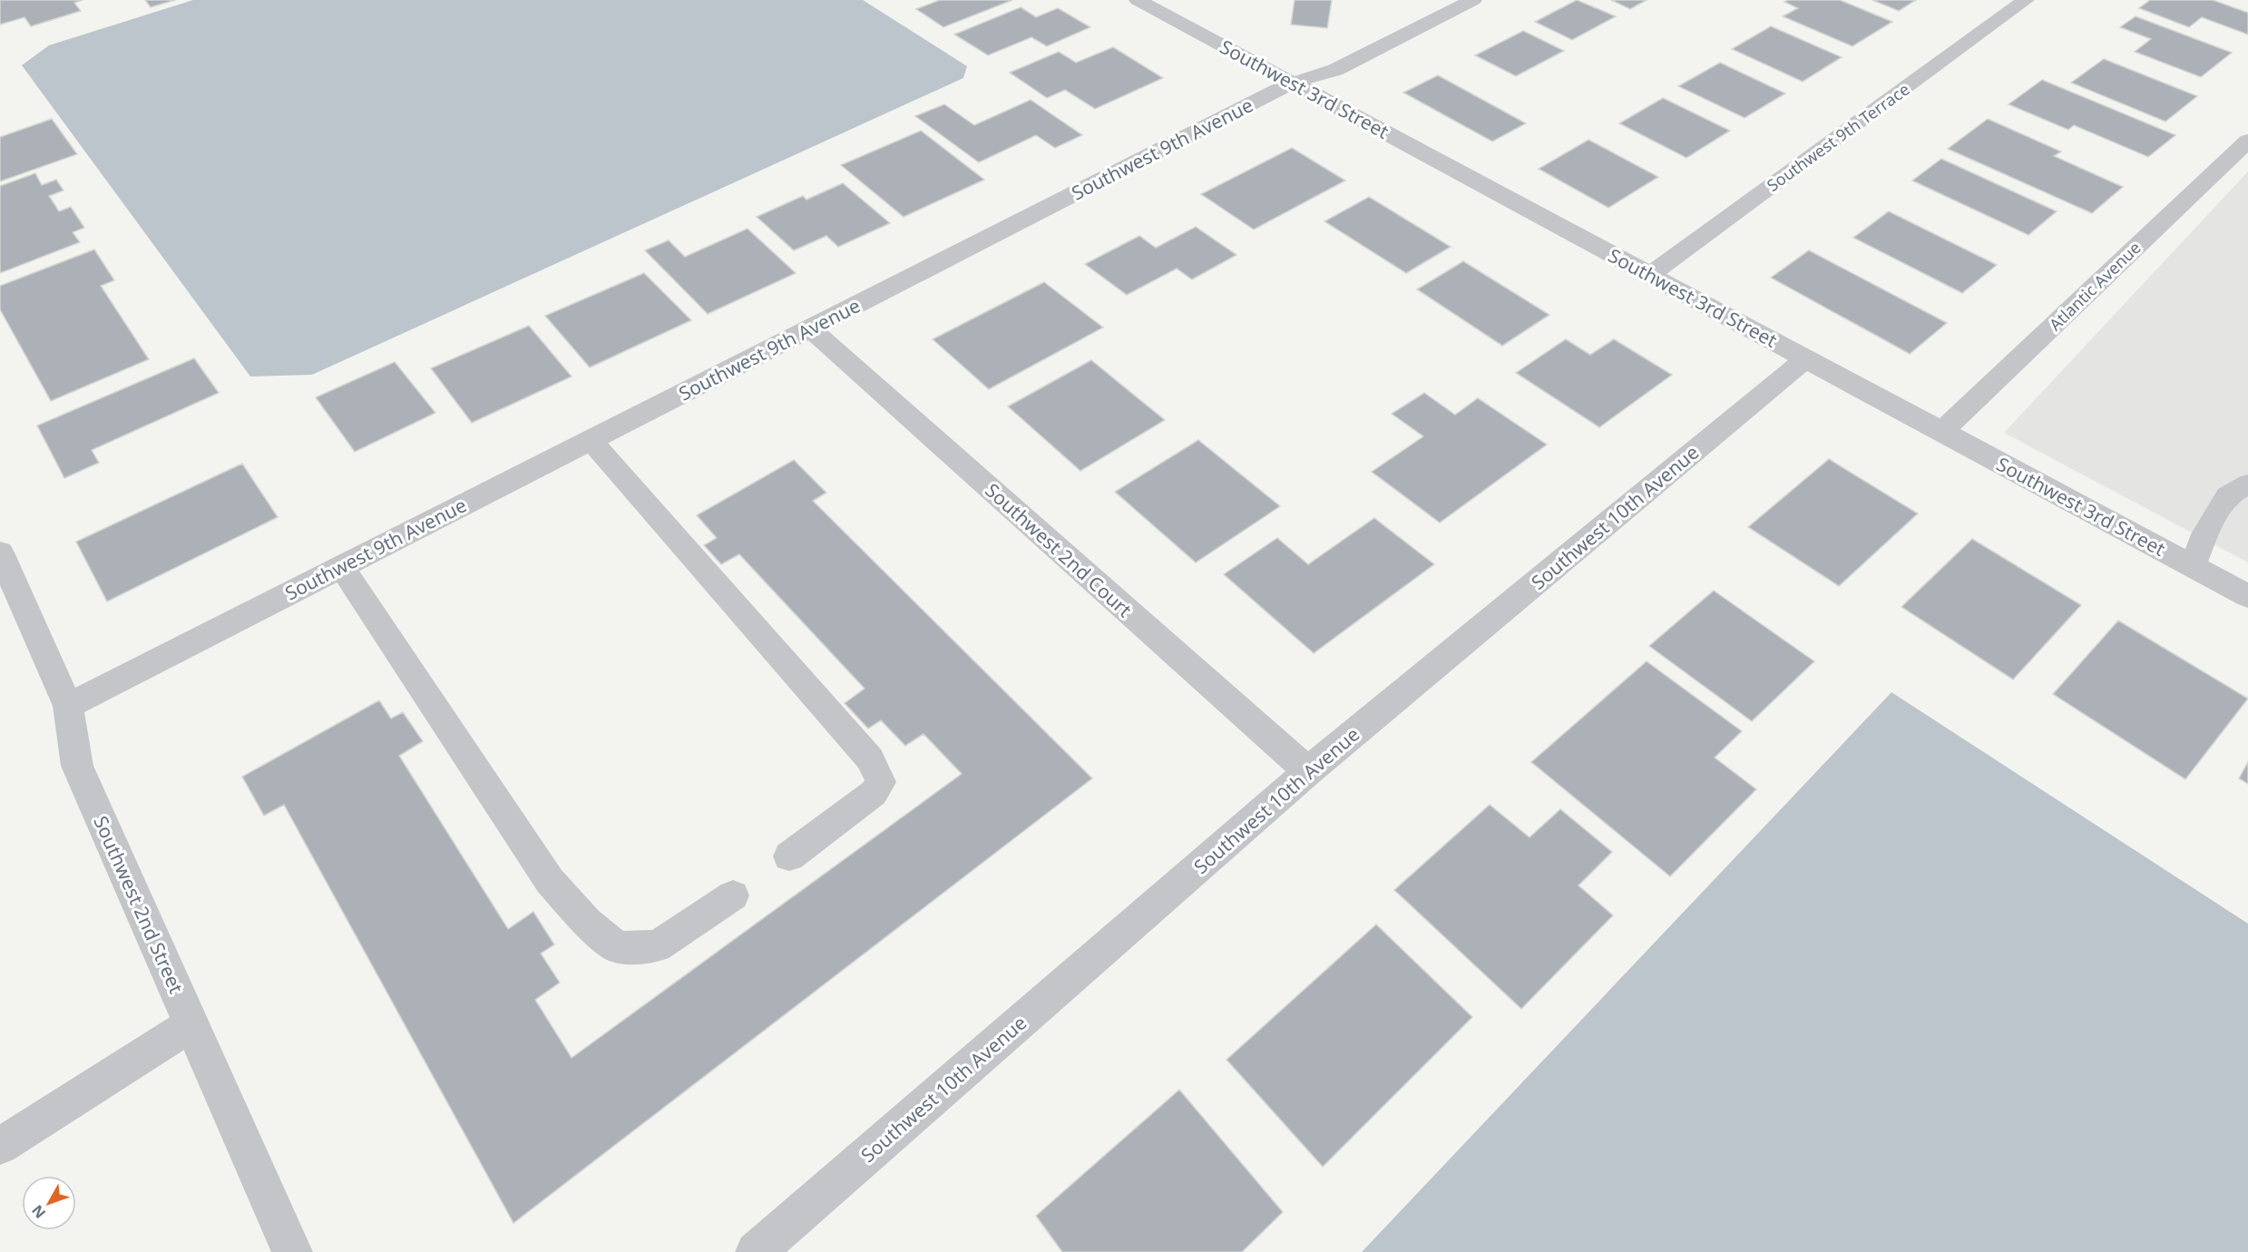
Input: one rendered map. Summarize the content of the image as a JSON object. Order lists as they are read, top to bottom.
{
  "streets": {
    "street": [
      "Southwest 3rd Street",
      "Southwest 9th Terrace",
      "Southwest 9th Avenue",
      "Atlantic Avenue",
      "Southwest 10th Avenue",
      "Southwest 2nd Court",
      "Southwest 2nd Street"
    ]
  },
  "crossings": [
    ["Southwest 3rd Street", "Southwest 9th Terrace"],
    ["Southwest 3rd Street", "Southwest 9th Avenue"],
    ["Southwest 3rd Street", "Atlantic Avenue"],
    ["Southwest 3rd Street", "Southwest 10th Avenue"],
    ["Southwest 9th Avenue", "Southwest 2nd Court"],
    ["Southwest 9th Avenue", "Southwest 2nd Street"],
    ["Southwest 10th Avenue", "Southwest 2nd Court"]
  ],
  "north": "bottom left"
}
